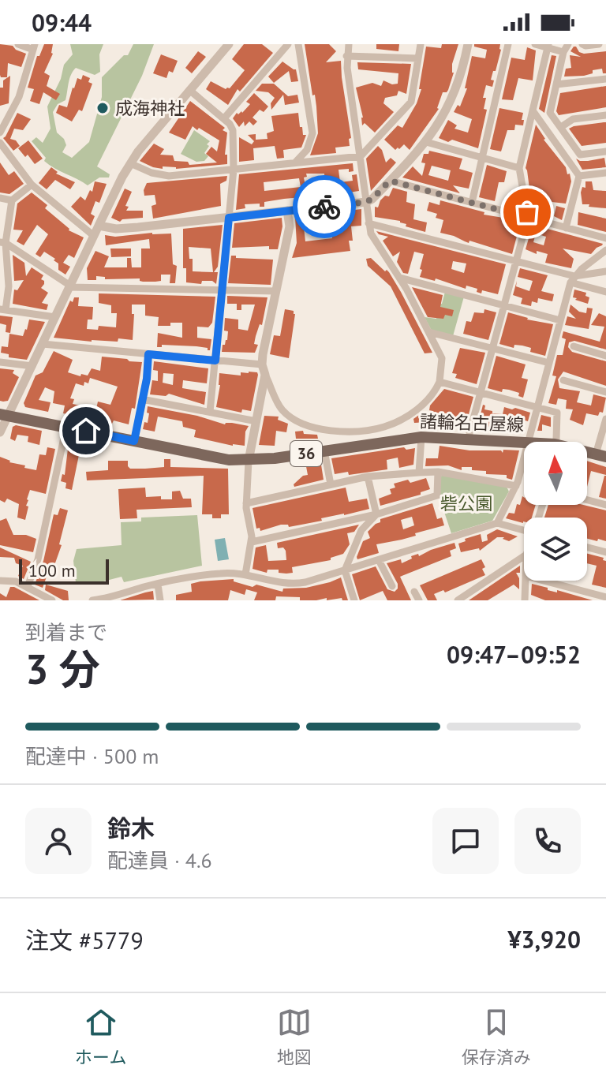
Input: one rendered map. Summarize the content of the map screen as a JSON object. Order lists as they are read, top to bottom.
{
  "streets": {
    "main road": ["諸輪名古屋線", "36"]
  },
  "parks": ["砦公園"],
  "places": ["成海神社"],
  "scale_bar": "100 m",
  "north": "top",
  "page": {
    "status": "09:44",
    "scale": "100 m",
    "heading": ["3 分", "到着まで", "09:47–09:52"],
    "panel": [
      "鈴木",
      "配達員 · 4.6",
      "注文 #5779",
      "¥3,920"
    ],
    "bar": "配達中 · 500 m",
    "tabs": ["ホーム", "地図", "保存済み"]
  }
}
